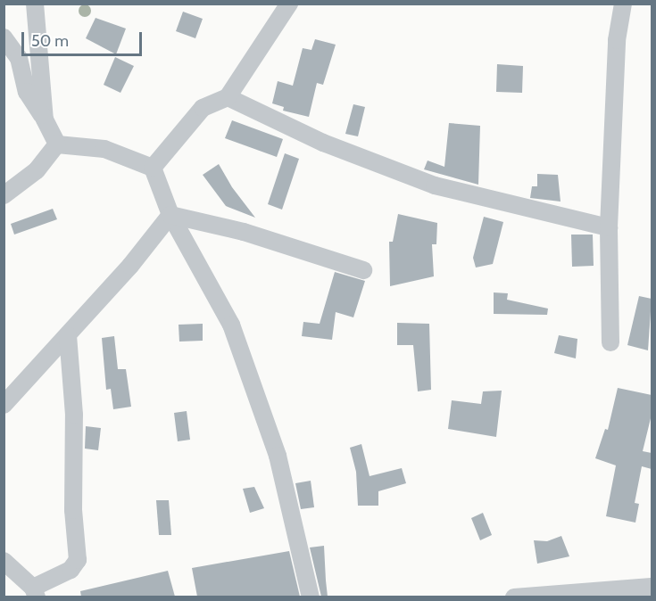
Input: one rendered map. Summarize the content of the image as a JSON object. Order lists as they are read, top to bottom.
{
  "scale_bar": "50 m"
}
